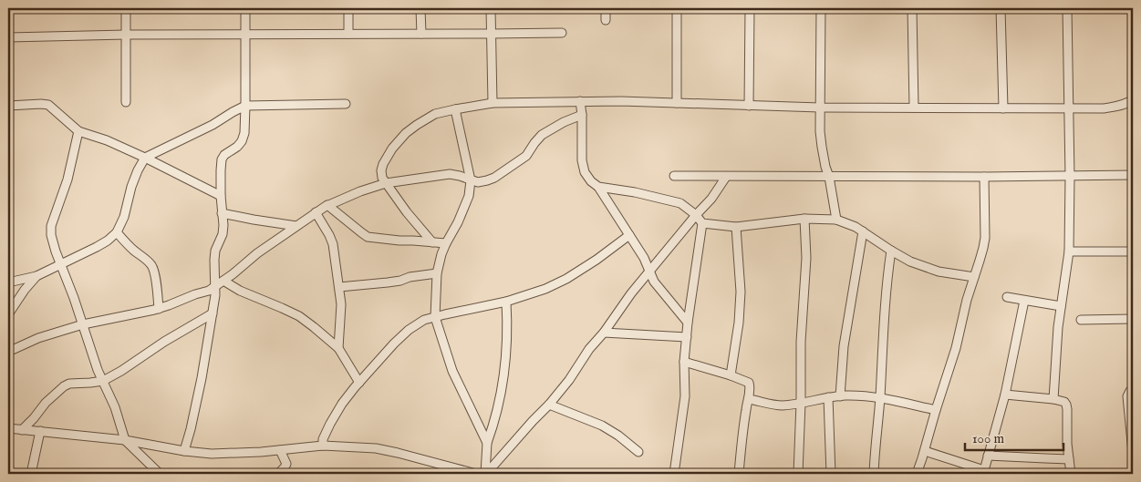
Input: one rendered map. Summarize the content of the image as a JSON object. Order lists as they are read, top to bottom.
{
  "scale_bar": "100 m"
}
